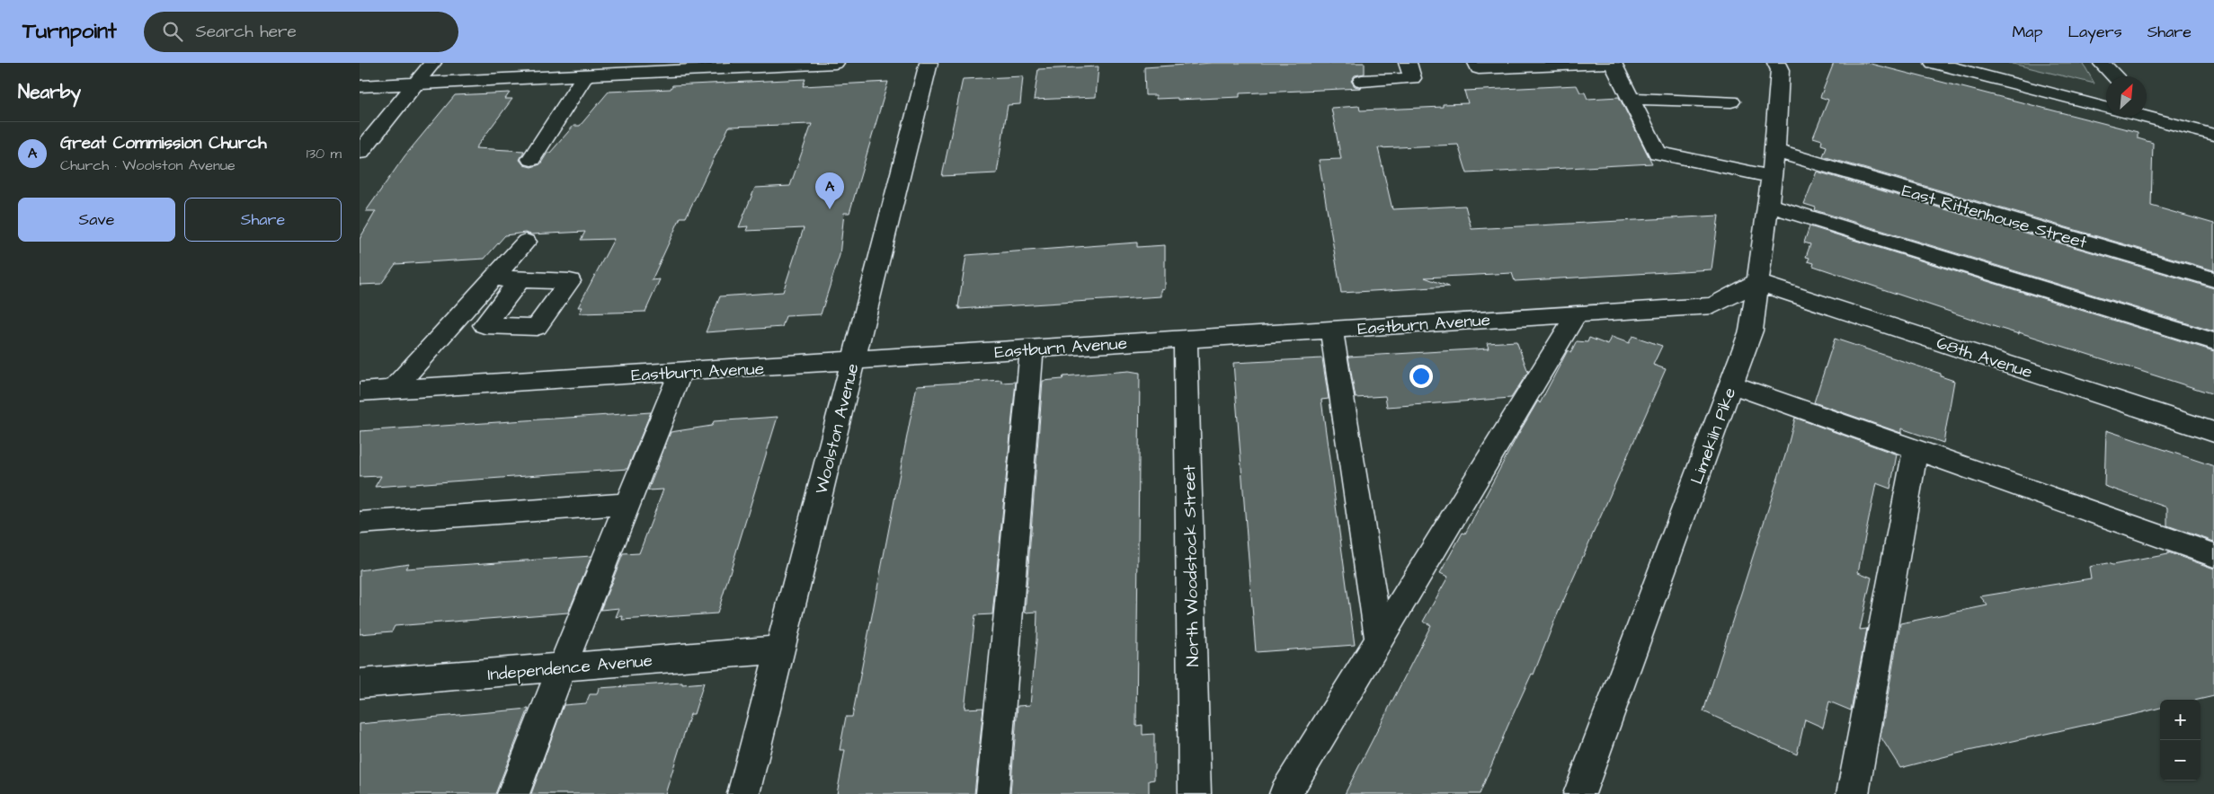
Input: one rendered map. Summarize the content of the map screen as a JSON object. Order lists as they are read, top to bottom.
{
  "streets": {
    "street": [
      "East Rittenhouse Street",
      "Eastburn Avenue",
      "68th Avenue",
      "Woolston Avenue",
      "Limekiln Pike",
      "North Woodstock Street",
      "Independence Avenue"
    ]
  },
  "crossings": [
    ["East Rittenhouse Street", "Limekiln Pike"],
    ["Eastburn Avenue", "68th Avenue"],
    ["Eastburn Avenue", "Woolston Avenue"],
    ["Eastburn Avenue", "Limekiln Pike"],
    ["Eastburn Avenue", "North Woodstock Street"],
    ["68th Avenue", "Limekiln Pike"],
    ["Woolston Avenue", "Independence Avenue"]
  ],
  "north": "top right",
  "page": {
    "header": "Turnpoint",
    "search": "Search here",
    "nav": ["Map", "Layers", "Share"],
    "heading": "Nearby",
    "list": [
      {
        "mark": "A",
        "name": "Great Commission Church",
        "note": "Church · Woolston Avenue",
        "value": "130 m"
      }
    ],
    "pins": "A",
    "buttons": ["Save", "Share"],
    "map_buttons": ["+", "−"]
  }
}
